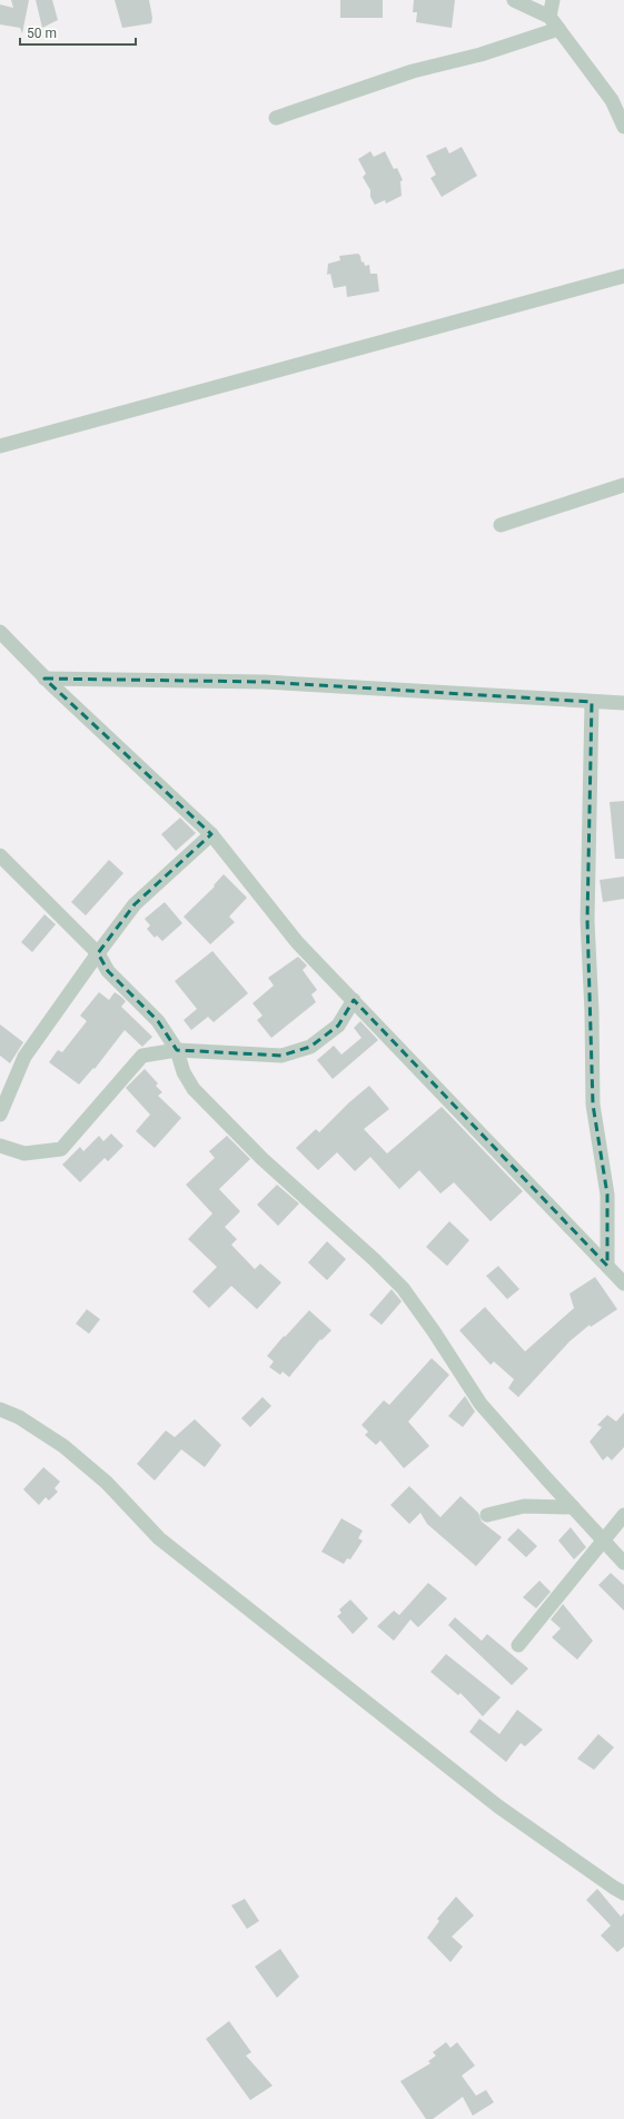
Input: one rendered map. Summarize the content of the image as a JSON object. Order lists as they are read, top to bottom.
{
  "scale_bar": "50 m"
}
